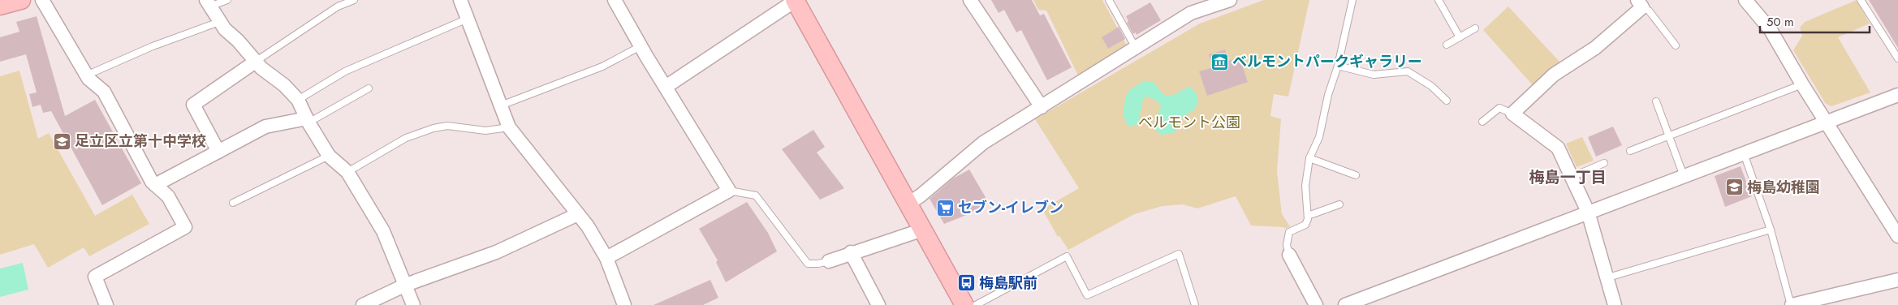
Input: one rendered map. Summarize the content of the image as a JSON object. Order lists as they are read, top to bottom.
{
  "districts": ["梅島一丁目"],
  "parks": ["ベルモント公園"],
  "places": {
    "museum": ["ベルモントパークギャラリー"],
    "school or university": ["足立区立第十中学校", "梅島幼稚園"],
    "supermarket": ["セブン-イレブン"],
    "bus stop": ["梅島駅前"]
  },
  "scale_bar": "50 m"
}
